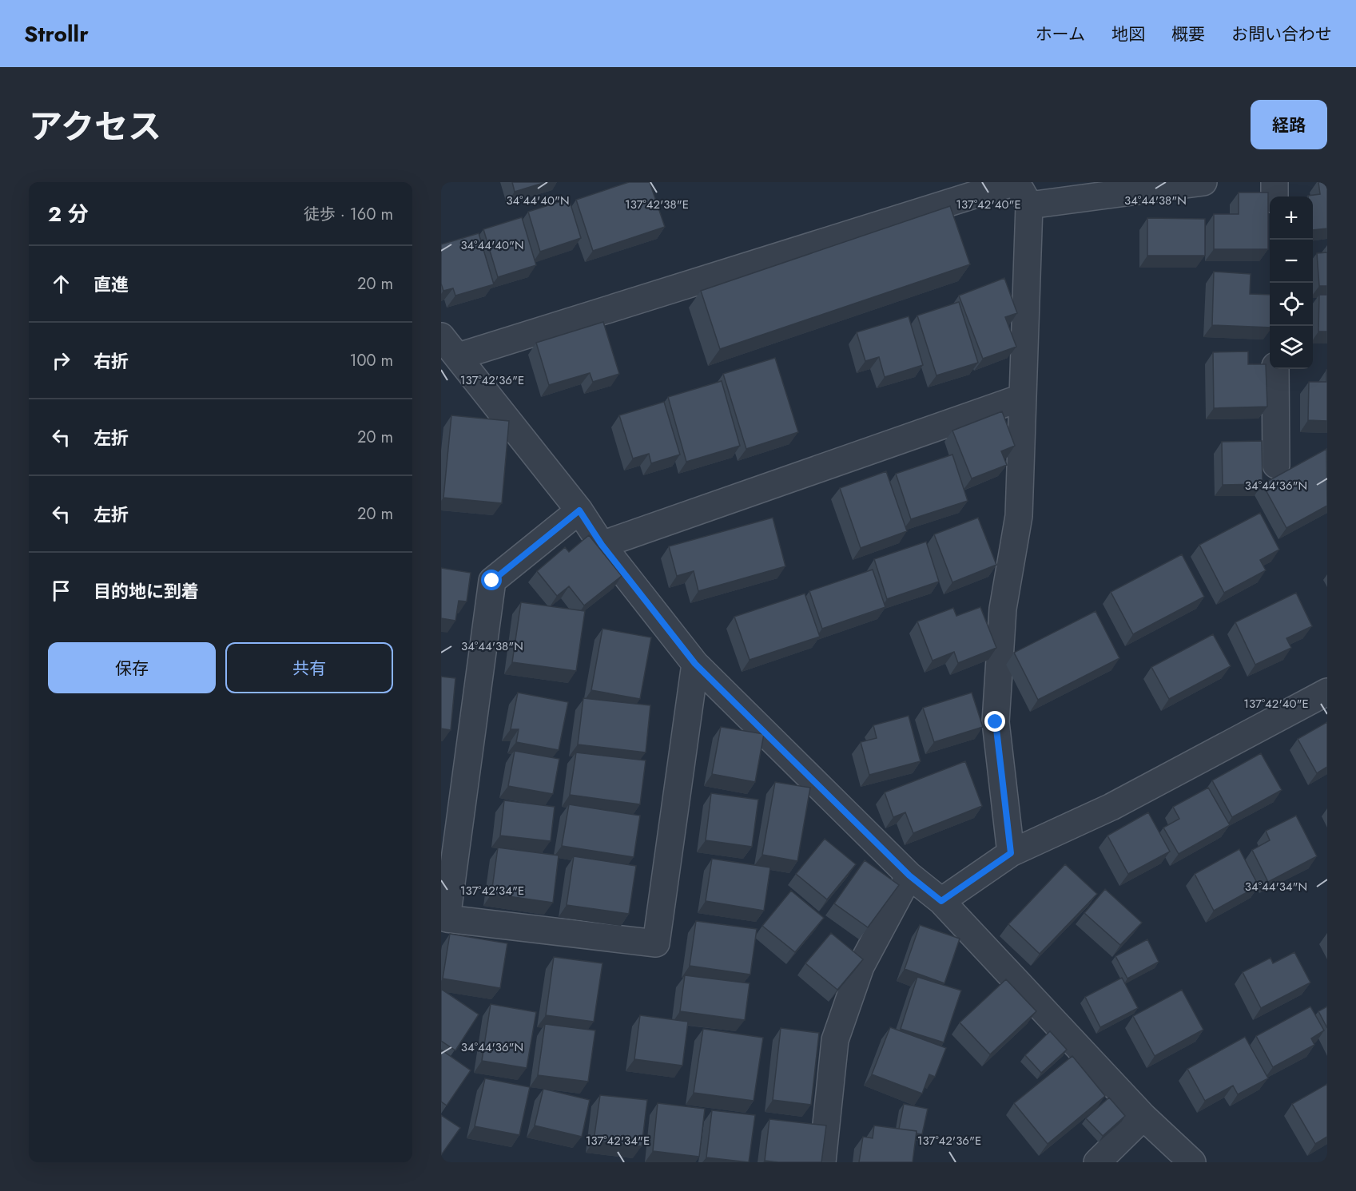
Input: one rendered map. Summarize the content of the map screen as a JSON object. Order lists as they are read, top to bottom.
{
  "page": {
    "header": "Strollr",
    "nav": [
      "ホーム",
      "地図",
      "概要",
      "お問い合わせ"
    ],
    "title": "アクセス",
    "buttons": [
      "経路",
      ["保存", "共有"]
    ],
    "heading": ["2 分", "徒歩 · 160 m"],
    "map_buttons": ["+", "−"],
    "list": [
      ["直進", "20 m"],
      ["右折", "100 m"],
      ["左折", "20 m"],
      ["左折", "20 m"],
      "目的地に到着"
    ]
  },
  "coordinates": [
    "34°44'40\"N",
    "34°44'38\"N",
    "137°42'38\"E",
    "137°42'40\"E",
    "137°42'36\"E",
    "34°44'36\"N",
    "34°44'34\"N",
    "137°42'34\"E"
  ]
}
